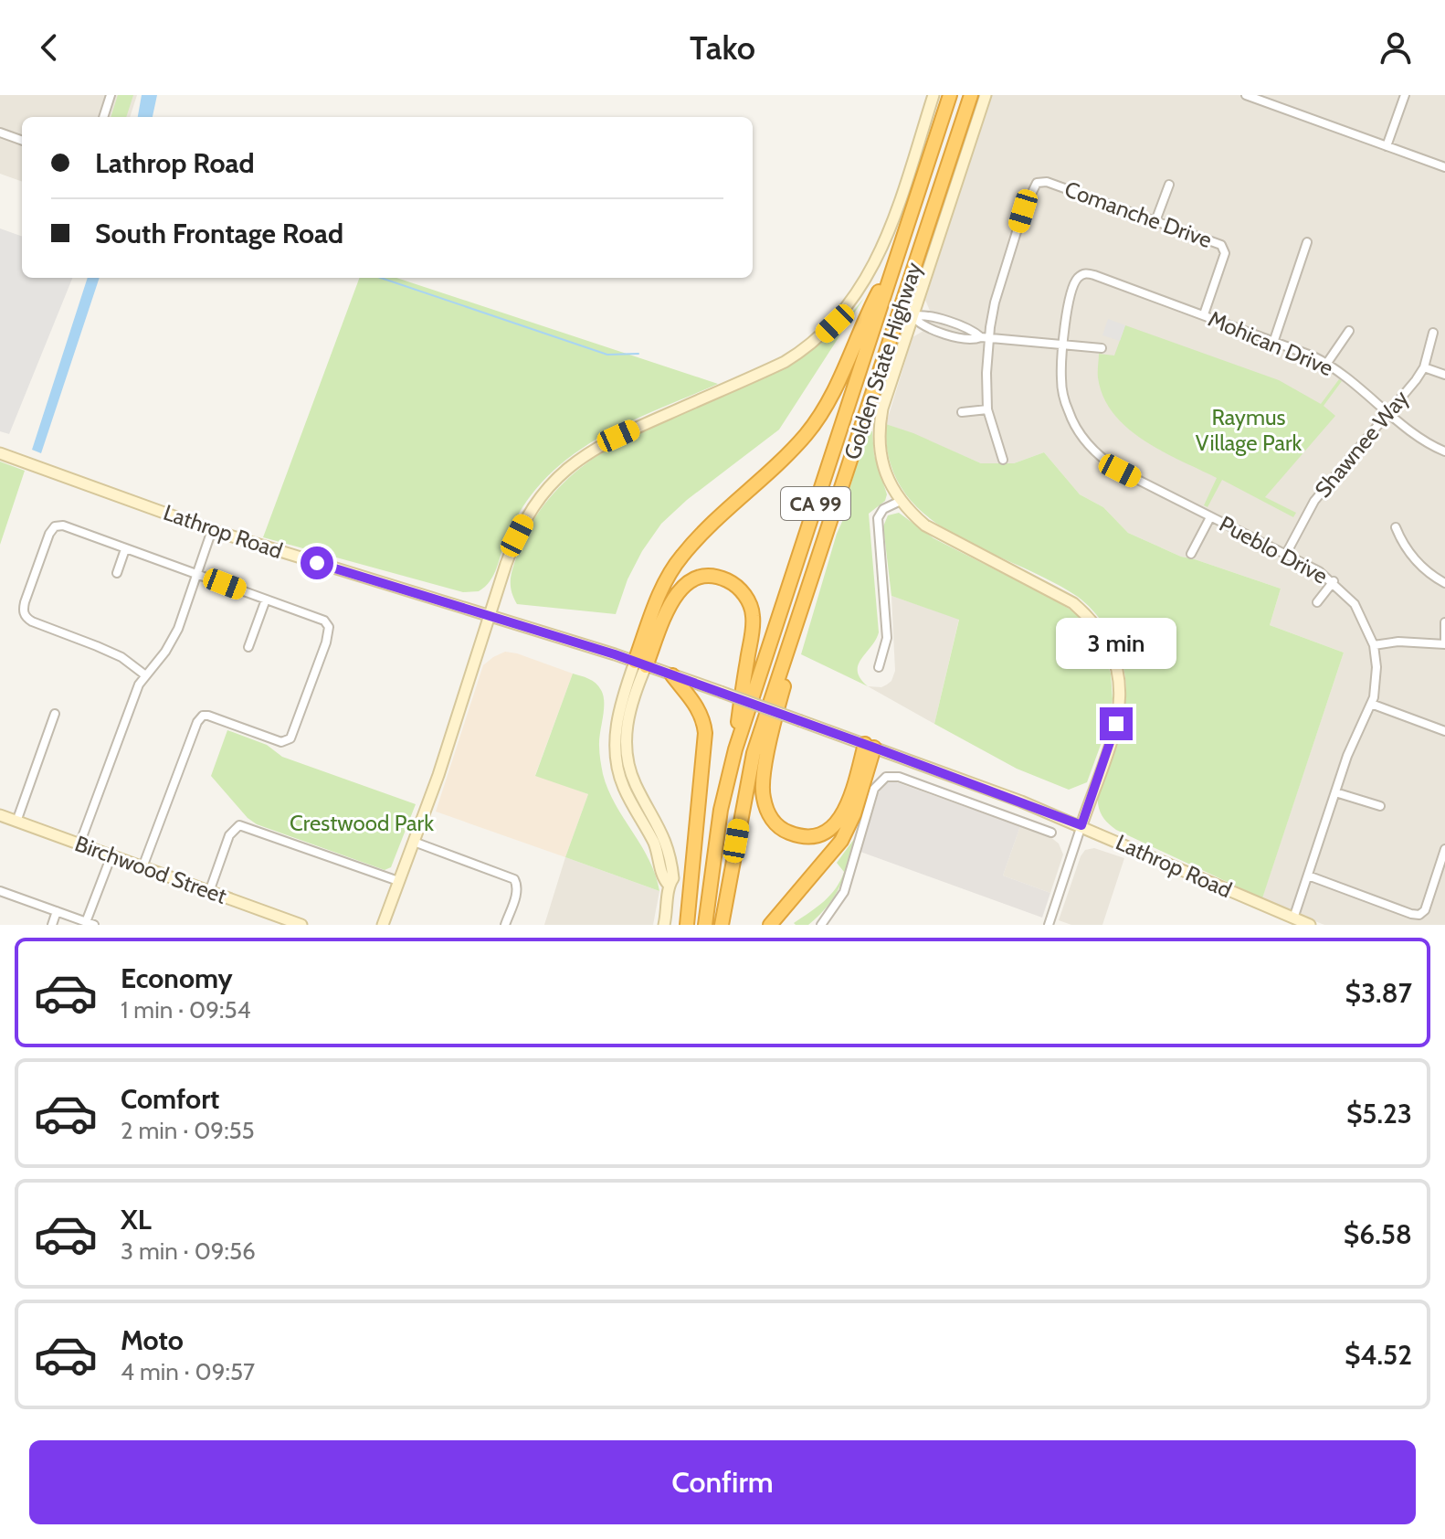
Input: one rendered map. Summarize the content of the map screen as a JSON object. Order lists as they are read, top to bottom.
{
  "streets": {
    "highway": ["Golden State Highway", "CA 99"],
    "street": [
      "Comanche Drive",
      "Mohican Drive",
      "Shawnee Way",
      "Lathrop Road",
      "Pueblo Drive",
      "Birchwood Street"
    ]
  },
  "crossings": [
    ["Comanche Drive", "Mohican Drive"],
    ["Mohican Drive", "Shawnee Way"],
    ["Mohican Drive", "Pueblo Drive"],
    ["Shawnee Way", "Pueblo Drive"],
    ["Lathrop Road", "Pueblo Drive"]
  ],
  "parks": ["Raymus Village Park", "Crestwood Park"],
  "page": {
    "header": "Tako",
    "banner": ["Lathrop Road", "South Frontage Road"],
    "bubble": "3 min",
    "list": [
      {
        "name": "Economy",
        "note": "1 min · 09:54",
        "value": "$3.87"
      },
      {
        "name": "Comfort",
        "note": "2 min · 09:55",
        "value": "$5.23"
      },
      {
        "name": "XL",
        "note": "3 min · 09:56",
        "value": "$6.58"
      },
      {
        "name": "Moto",
        "note": "4 min · 09:57",
        "value": "$4.52"
      }
    ],
    "buttons": "Confirm"
  }
}
